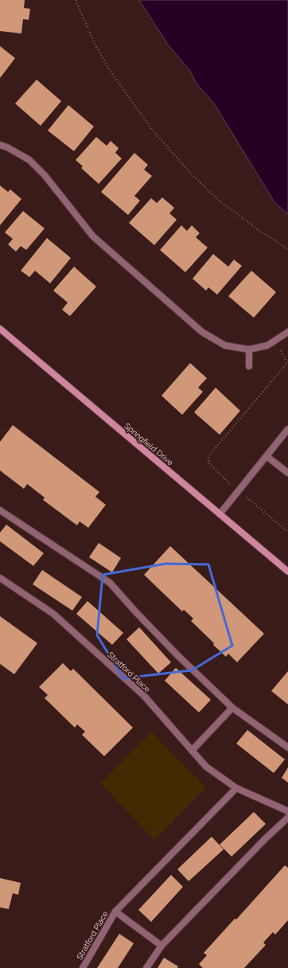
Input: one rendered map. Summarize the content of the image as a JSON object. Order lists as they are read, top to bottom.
{
  "streets": {
    "street": ["Springfield Drive", "Stratford Place"]
  }
}
